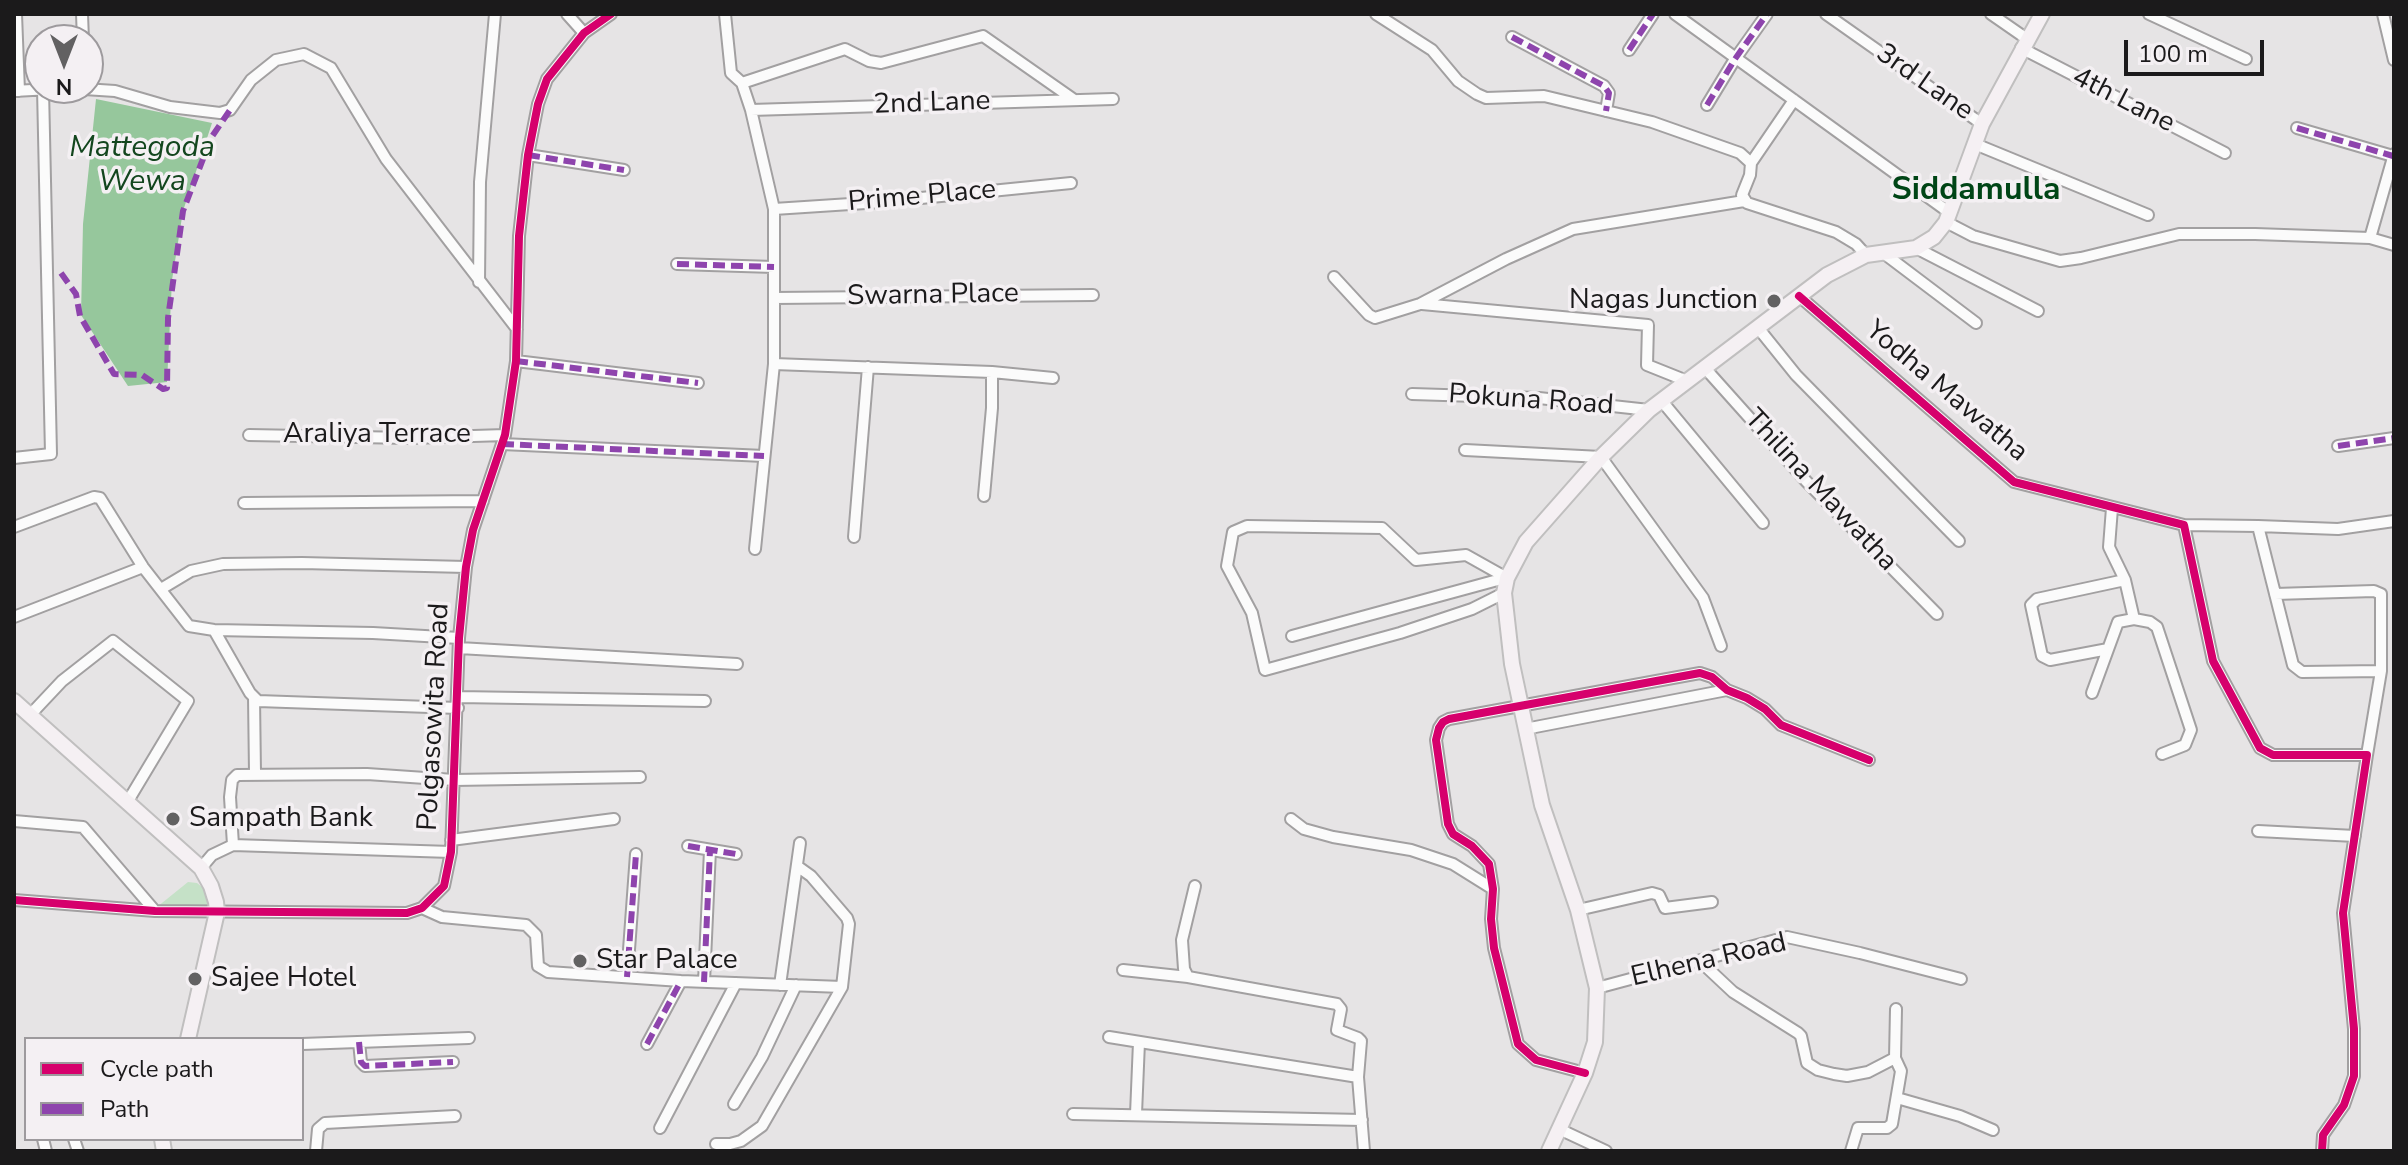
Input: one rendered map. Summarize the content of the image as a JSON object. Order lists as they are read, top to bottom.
{
  "streets": {
    "street": [
      "3rd Lane",
      "4th Lane",
      "2nd Lane",
      "Prime Place",
      "Swarna Place",
      "Yodha Mawatha",
      "Pokuna Road",
      "Araliya Terrace",
      "Thilina Mawatha",
      "Polgasowita Road",
      "Elhena Road"
    ]
  },
  "crossings": [
    ["Araliya Terrace", "Polgasowita Road"]
  ],
  "districts": ["Siddamulla"],
  "water": ["Mattegoda Wewa"],
  "places": [
    "Nagas Junction",
    "Sampath Bank",
    "Star Palace",
    "Sajee Hotel"
  ],
  "legend": ["Cycle path", "Path"],
  "scale_bar": "100 m",
  "north": "bottom"
}
